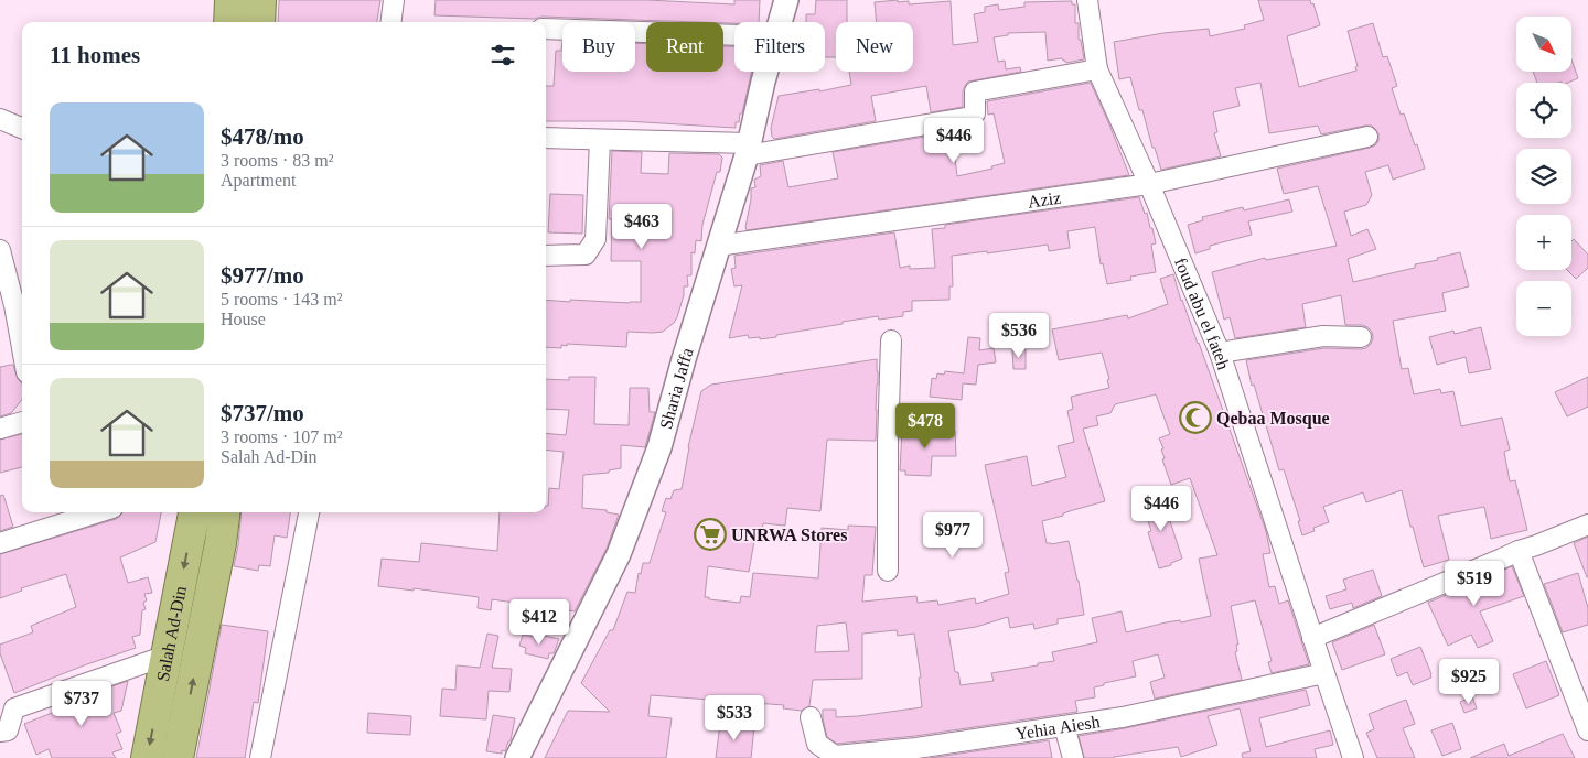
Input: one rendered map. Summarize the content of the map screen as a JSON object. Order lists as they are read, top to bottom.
{
  "streets": {
    "highway": ["Salah Ad-Din"],
    "street": [
      "Aziz",
      "foud abu el fateh",
      "Sharia Jaffa",
      "Yehia Aiesh"
    ]
  },
  "crossings": [
    ["Aziz", "foud abu el fateh"],
    ["Aziz", "Sharia Jaffa"],
    ["foud abu el fateh", "Yehia Aiesh"]
  ],
  "places": {
    "mosque": ["Qebaa Mosque"],
    "supermarket": ["UNRWA Stores"]
  },
  "north": "bottom right",
  "page": {
    "map_buttons": ["+", "−"],
    "chip": [
      "Buy",
      "Rent",
      "Filters",
      "New"
    ],
    "heading": "11 homes",
    "list": [
      {
        "name": "$478/mo",
        "note": "3 rooms · 83 m² · Apartment"
      },
      {
        "name": "$977/mo",
        "note": "5 rooms · 143 m² · House"
      },
      {
        "name": "$737/mo",
        "note": "3 rooms · 107 m² · Salah Ad-Din"
      }
    ],
    "price": [
      "$446",
      "$463",
      "$536",
      "$478",
      "$446",
      "$977",
      "$519",
      "$412",
      "$925",
      "$737",
      "$533"
    ]
  }
}
